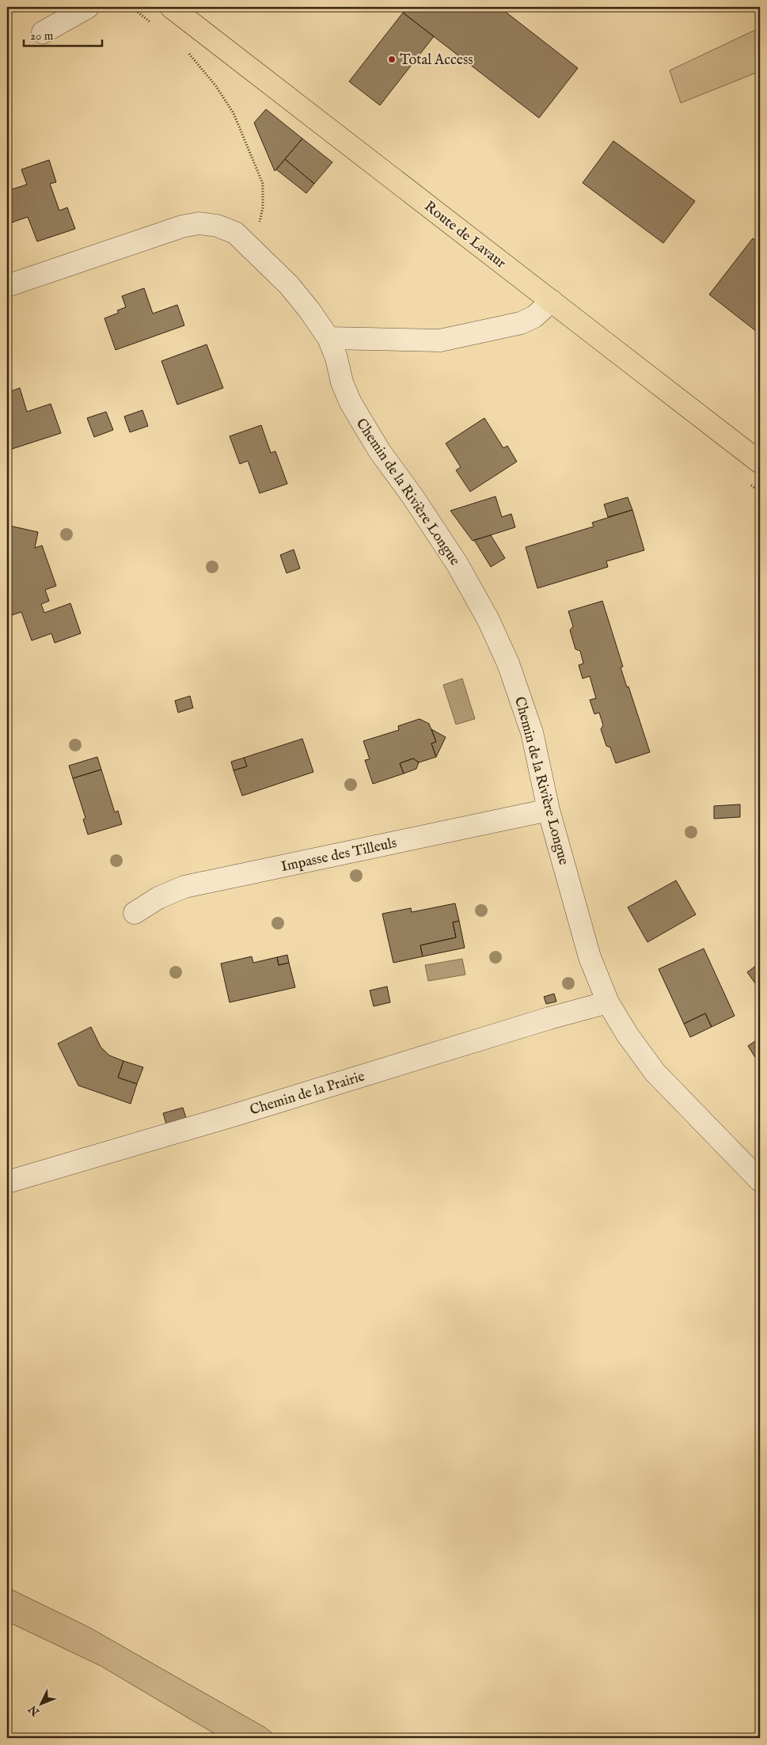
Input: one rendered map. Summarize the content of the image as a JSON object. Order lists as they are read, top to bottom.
{
  "streets": {
    "main road": ["Route de Lavaur"],
    "street": ["Chemin de la Rivière Longue", "Impasse des Tilleuls", "Chemin de la Prairie"]
  },
  "crossings": [
    ["Chemin de la Rivière Longue", "Impasse des Tilleuls"],
    ["Chemin de la Rivière Longue", "Chemin de la Prairie"]
  ],
  "places": ["Total Access"],
  "scale_bar": "20 m",
  "north": "bottom left"
}
